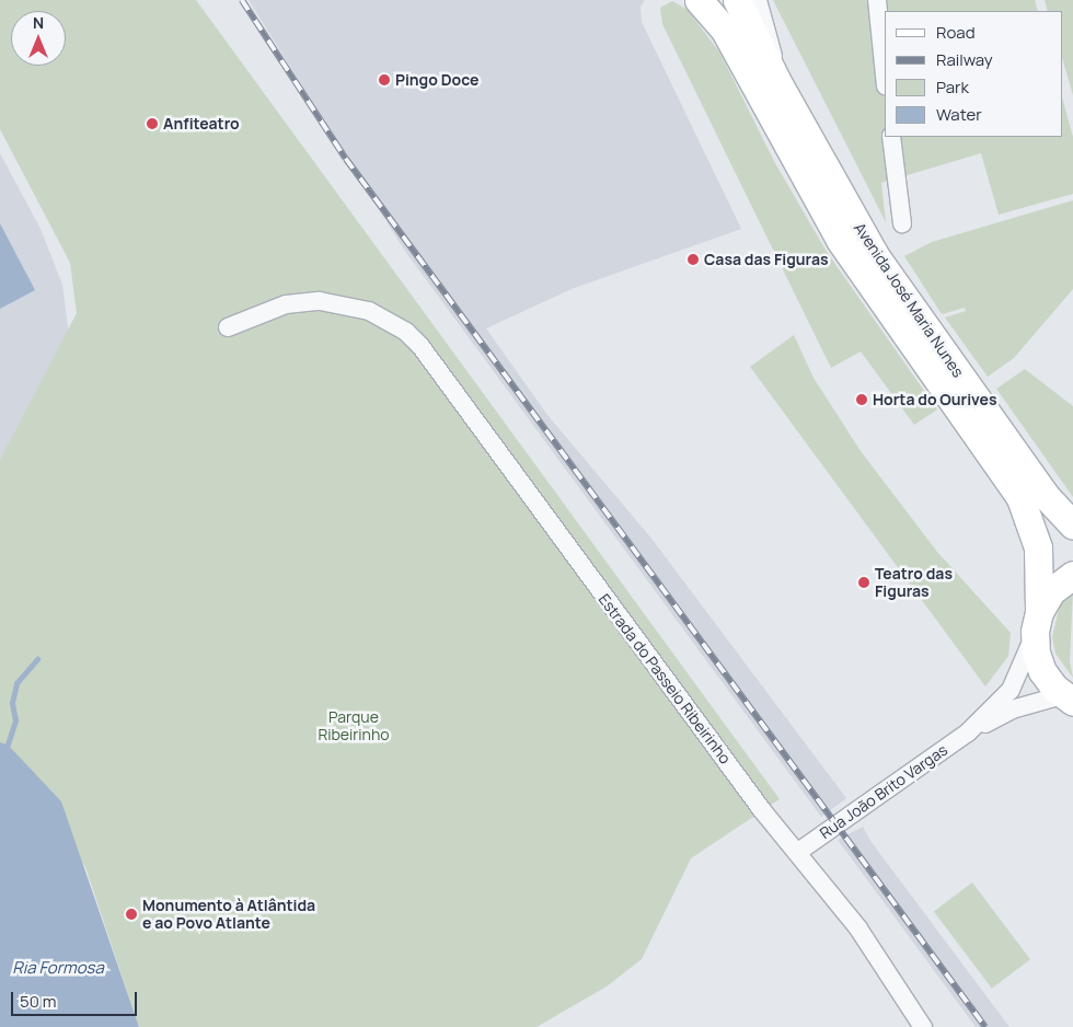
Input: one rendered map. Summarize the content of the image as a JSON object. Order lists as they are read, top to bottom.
{
  "streets": {
    "main road": ["Avenida José Maria Nunes"],
    "street": ["Estrada do Passeio Ribeirinho", "Rua João Brito Vargas"]
  },
  "crossings": [
    ["Avenida José Maria Nunes", "Rua João Brito Vargas"],
    ["Estrada do Passeio Ribeirinho", "Rua João Brito Vargas"]
  ],
  "water": ["Ria Formosa"],
  "parks": ["Parque Ribeirinho"],
  "places": [
    "Pingo Doce",
    "Anfiteatro",
    "Casa das Figuras",
    "Horta do Ourives",
    "Teatro das Figuras",
    "Monumento à Atlântida e ao Povo Atlante"
  ],
  "legend": [
    "Road",
    "Railway",
    "Park",
    "Water"
  ],
  "scale_bar": "50 m",
  "north": "top"
}
